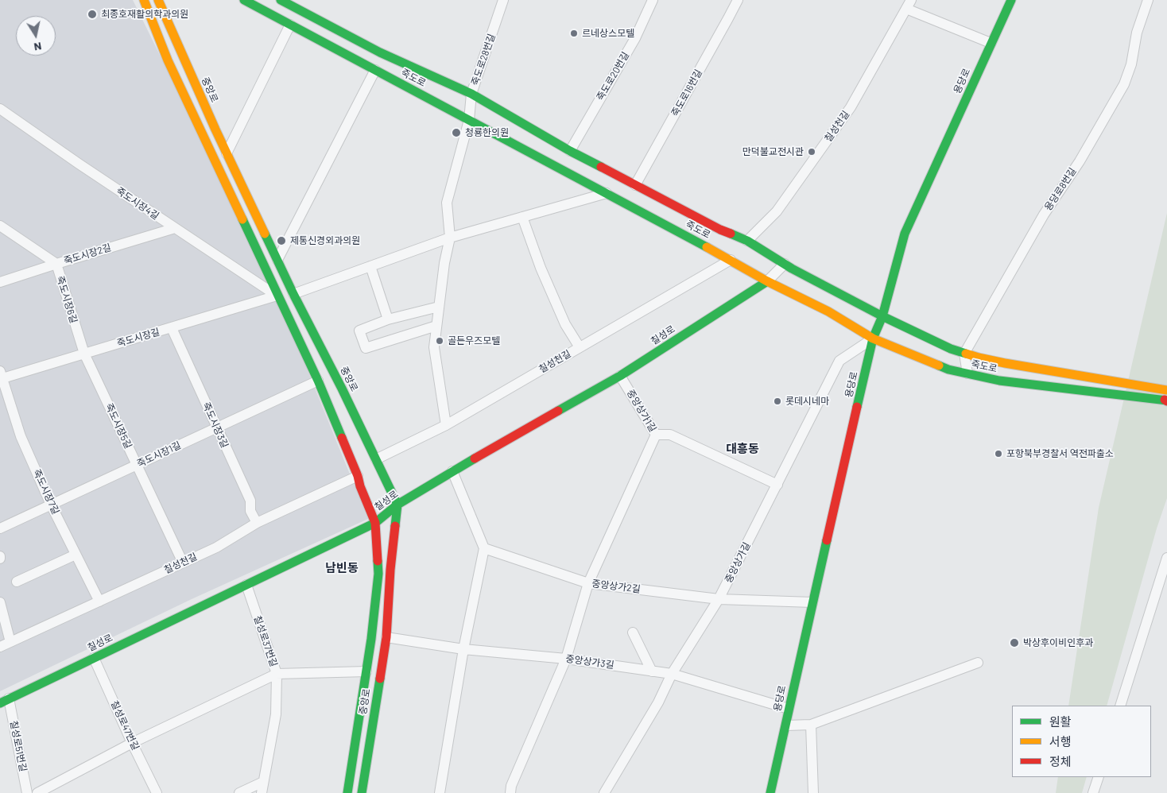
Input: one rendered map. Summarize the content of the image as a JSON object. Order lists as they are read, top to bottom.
{
  "streets": {
    "main road": [
      "죽도로",
      "용당로",
      "중앙로",
      "칠성로"
    ],
    "street": [
      "죽도로28번길",
      "죽도로20번길",
      "죽도로16번길",
      "칠성천길",
      "용당로8번길",
      "죽도시장4길",
      "죽도시장2길",
      "죽도시장6길",
      "죽도시장길",
      "중앙상가1길",
      "죽도시장3길",
      "죽도시장5길",
      "죽도시장1길",
      "죽도시장7길",
      "중앙상가길",
      "중앙상가2길",
      "칠성로37번길",
      "중앙상가3길",
      "칠성로47번길",
      "칠성로51번길"
    ]
  },
  "crossings": [
    ["죽도로28번길", "죽도로"],
    ["죽도로28번길", "칠성천길"],
    ["죽도로20번길", "죽도로"],
    ["죽도로", "용당로"],
    ["죽도로", "죽도로16번길"],
    ["죽도로", "칠성천길"],
    ["죽도로", "용당로8번길"],
    ["죽도로", "칠성로"],
    ["죽도로", "중앙상가길"],
    ["용당로", "중앙상가길"],
    ["용당로", "중앙상가2길"],
    ["용당로", "중앙상가3길"],
    ["중앙로", "칠성천길"],
    ["중앙로", "죽도시장4길"],
    ["중앙로", "칠성로"],
    ["중앙로", "죽도시장길"],
    ["중앙로", "죽도시장1길"],
    ["중앙로", "중앙상가3길"],
    ["칠성천길", "죽도시장3길"],
    ["칠성천길", "죽도시장5길"],
    ["칠성천길", "죽도시장7길"],
    ["죽도시장4길", "죽도시장2길"],
    ["죽도시장4길", "죽도시장길"],
    ["죽도시장2길", "죽도시장6길"],
    ["죽도시장6길", "죽도시장길"],
    ["죽도시장6길", "죽도시장5길"],
    ["칠성로", "중앙상가1길"],
    ["칠성로", "칠성로37번길"],
    ["칠성로", "칠성로47번길"],
    ["칠성로", "칠성로51번길"],
    ["죽도시장길", "죽도시장3길"],
    ["죽도시장길", "죽도시장5길"],
    ["죽도시장길", "죽도시장7길"],
    ["중앙상가1길", "중앙상가길"],
    ["죽도시장3길", "죽도시장1길"],
    ["죽도시장5길", "죽도시장1길"],
    ["죽도시장1길", "죽도시장7길"],
    ["중앙상가길", "중앙상가2길"],
    ["중앙상가길", "중앙상가3길"]
  ],
  "districts": ["대흥동", "남빈동"],
  "places": [
    "최종호재활의학과의원",
    "르네상스모텔",
    "청룡한의원",
    "만덕불교전시관",
    "제통신경외과의원",
    "골든우즈모텔",
    "롯데시네마",
    "포항북부경찰서 역전파출소",
    "박상후이비인후과"
  ],
  "legend": ["원활", "서행", "정체"],
  "north": "bottom"
}
